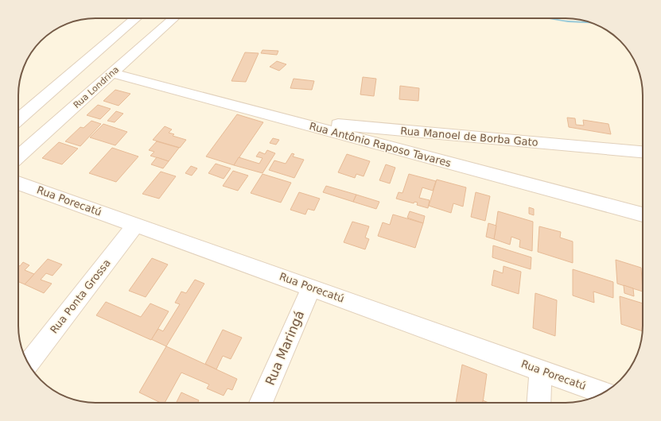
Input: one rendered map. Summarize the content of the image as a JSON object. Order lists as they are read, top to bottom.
{
  "streets": {
    "street": [
      "Rua Londrina",
      "Rua Manoel de Borba Gato",
      "Rua Antônio Raposo Tavares",
      "Rua Porecatú",
      "Rua Ponta Grossa",
      "Rua Maringá"
    ]
  },
  "crossings": [
    ["Rua Londrina", "Rua Antônio Raposo Tavares"],
    ["Rua Manoel de Borba Gato", "Rua Antônio Raposo Tavares"],
    ["Rua Porecatú", "Rua Ponta Grossa"],
    ["Rua Porecatú", "Rua Maringá"]
  ]
}
